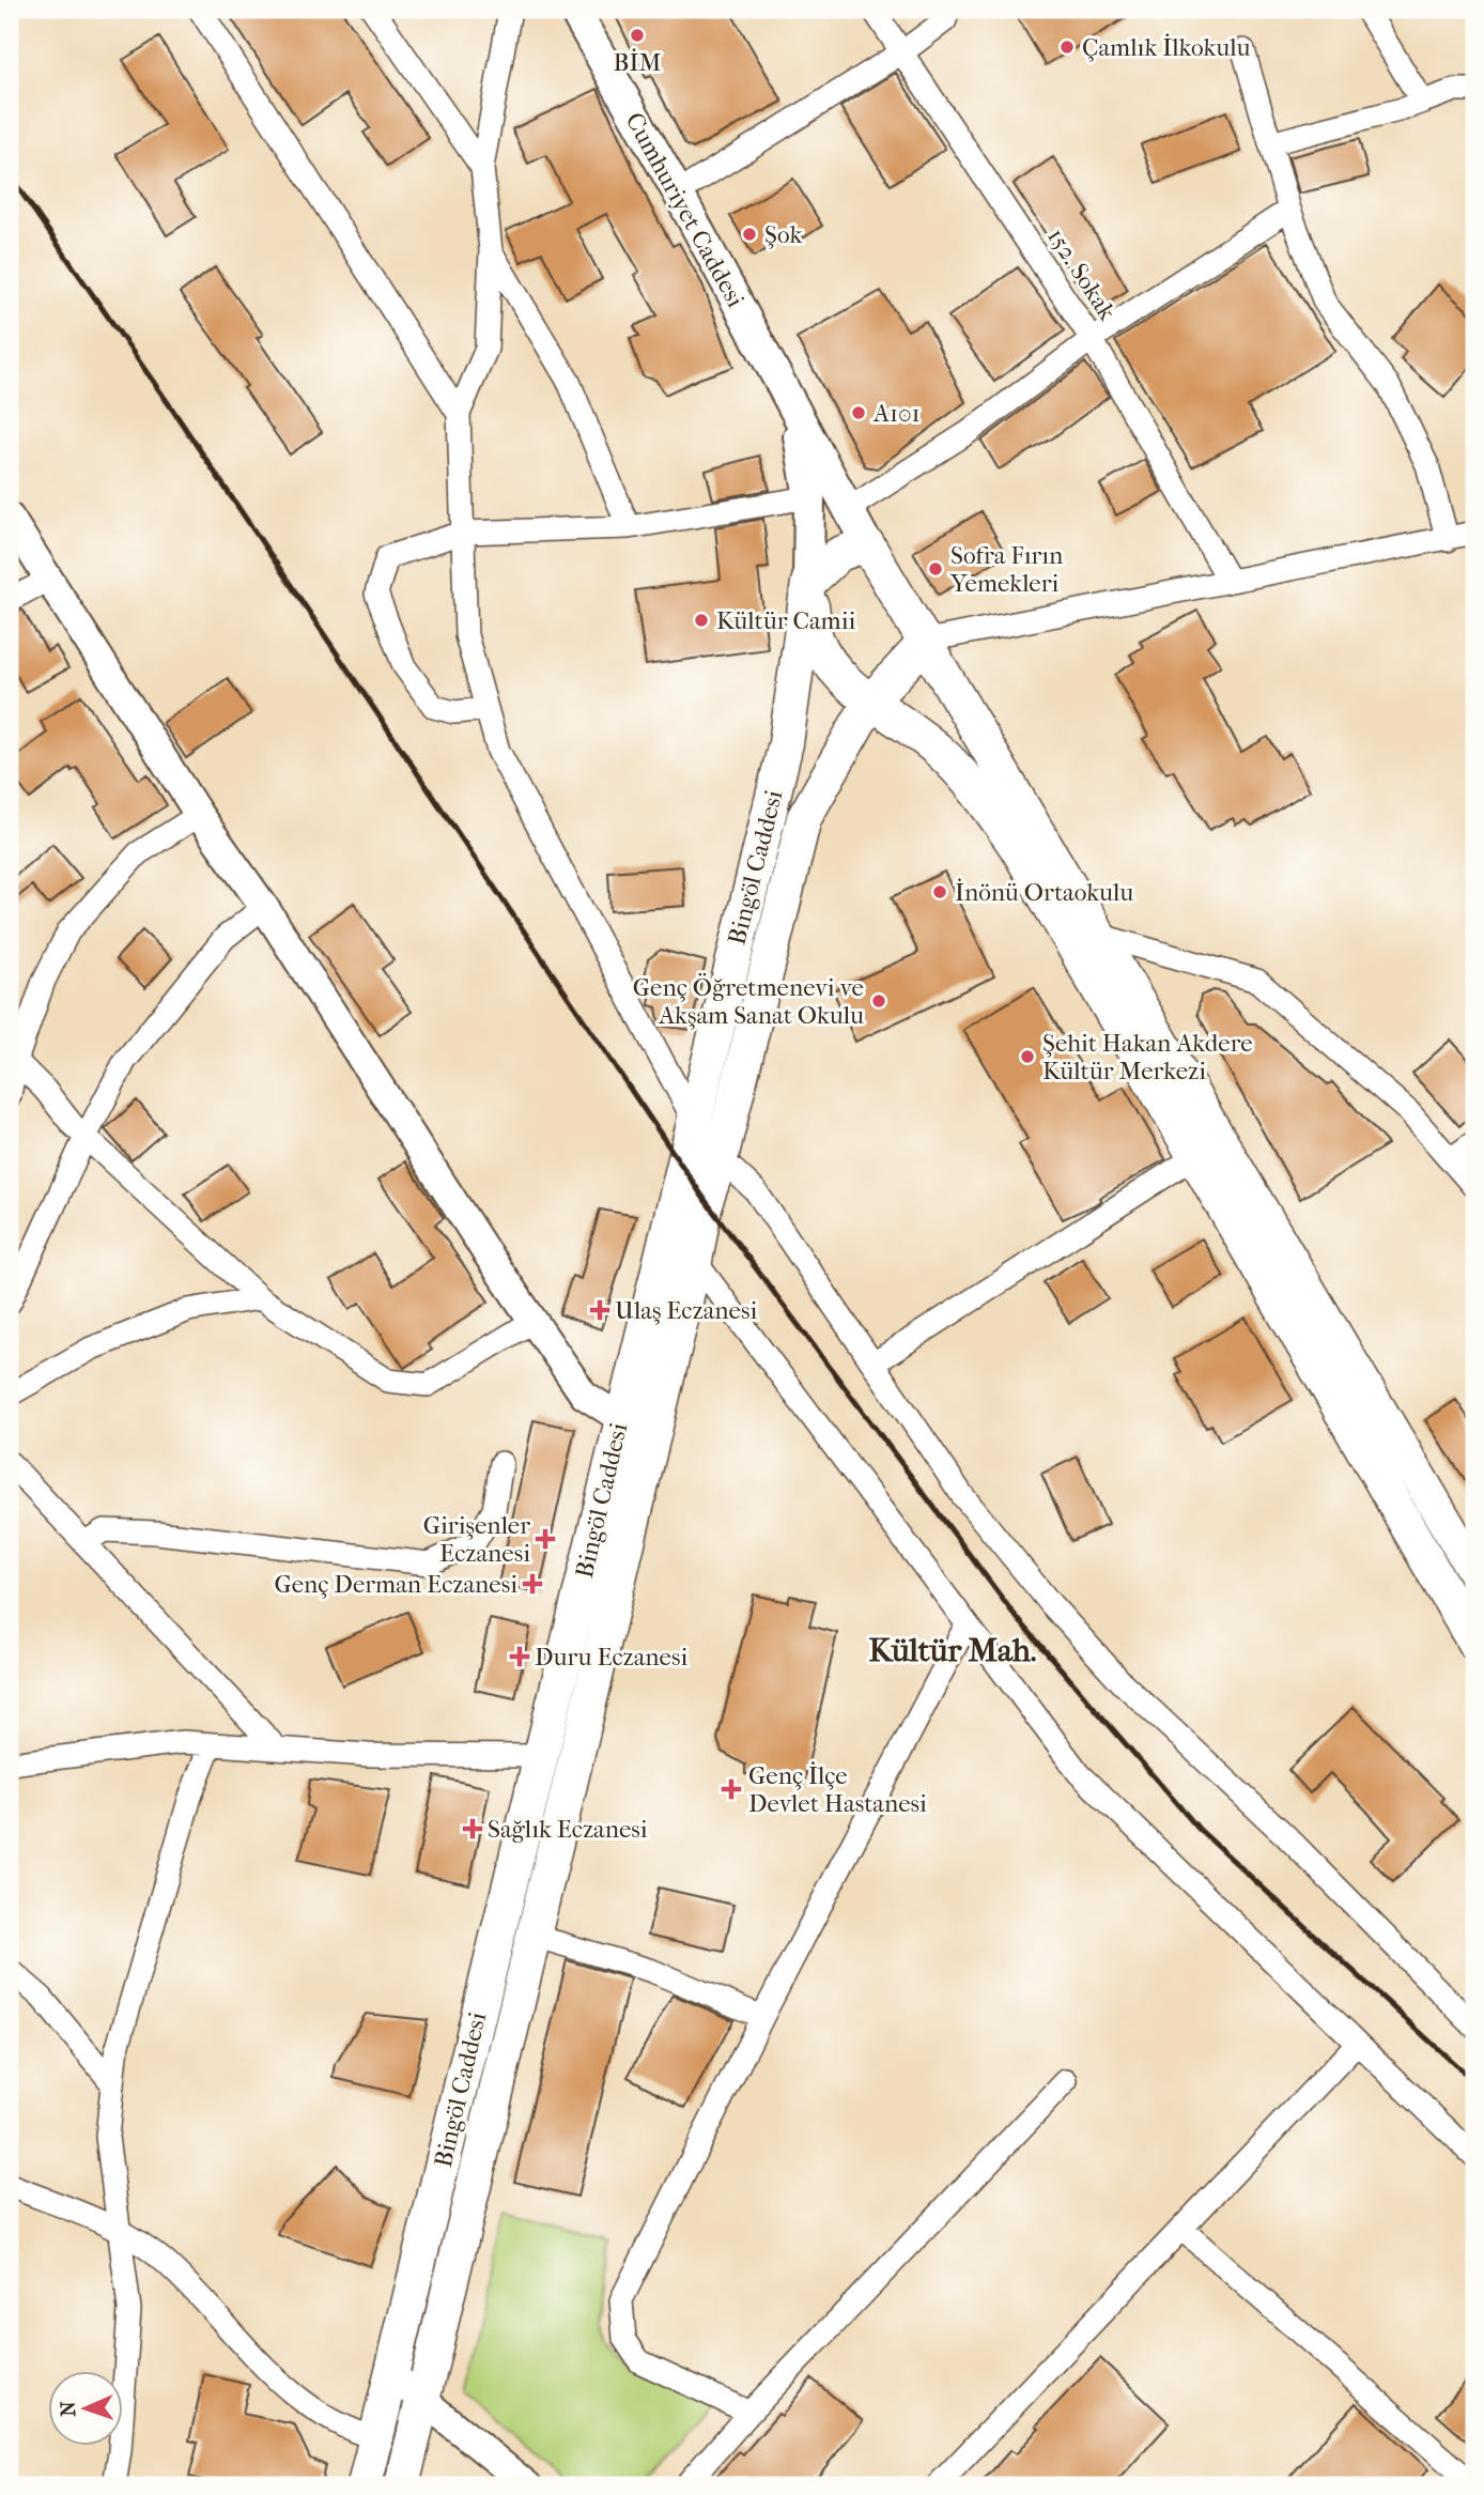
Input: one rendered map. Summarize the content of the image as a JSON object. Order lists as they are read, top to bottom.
{
  "streets": {
    "main road": ["Cumhuriyet Caddesi", "Bingöl Caddesi"],
    "street": ["152. Sokak"]
  },
  "districts": ["Kültür Mah."],
  "places": {
    "other": [
      "BİM",
      "Çamlık İlkokulu",
      "Şok",
      "A101",
      "Sofra Fırın Yemekleri",
      "Kültür Camii",
      "İnönü Ortaokulu",
      "Genç Öğretmenevi ve Akşam Sanat Okulu",
      "Şehit Hakan Akdere Kültür Merkezi"
    ],
    "health": [
      "Ulaş Eczanesi",
      "Girişenler Eczanesi",
      "Genç Derman Eczanesi",
      "Duru Eczanesi",
      "Genç İlçe Devlet Hastanesi",
      "Sağlık Eczanesi"
    ]
  },
  "north": "left"
}
